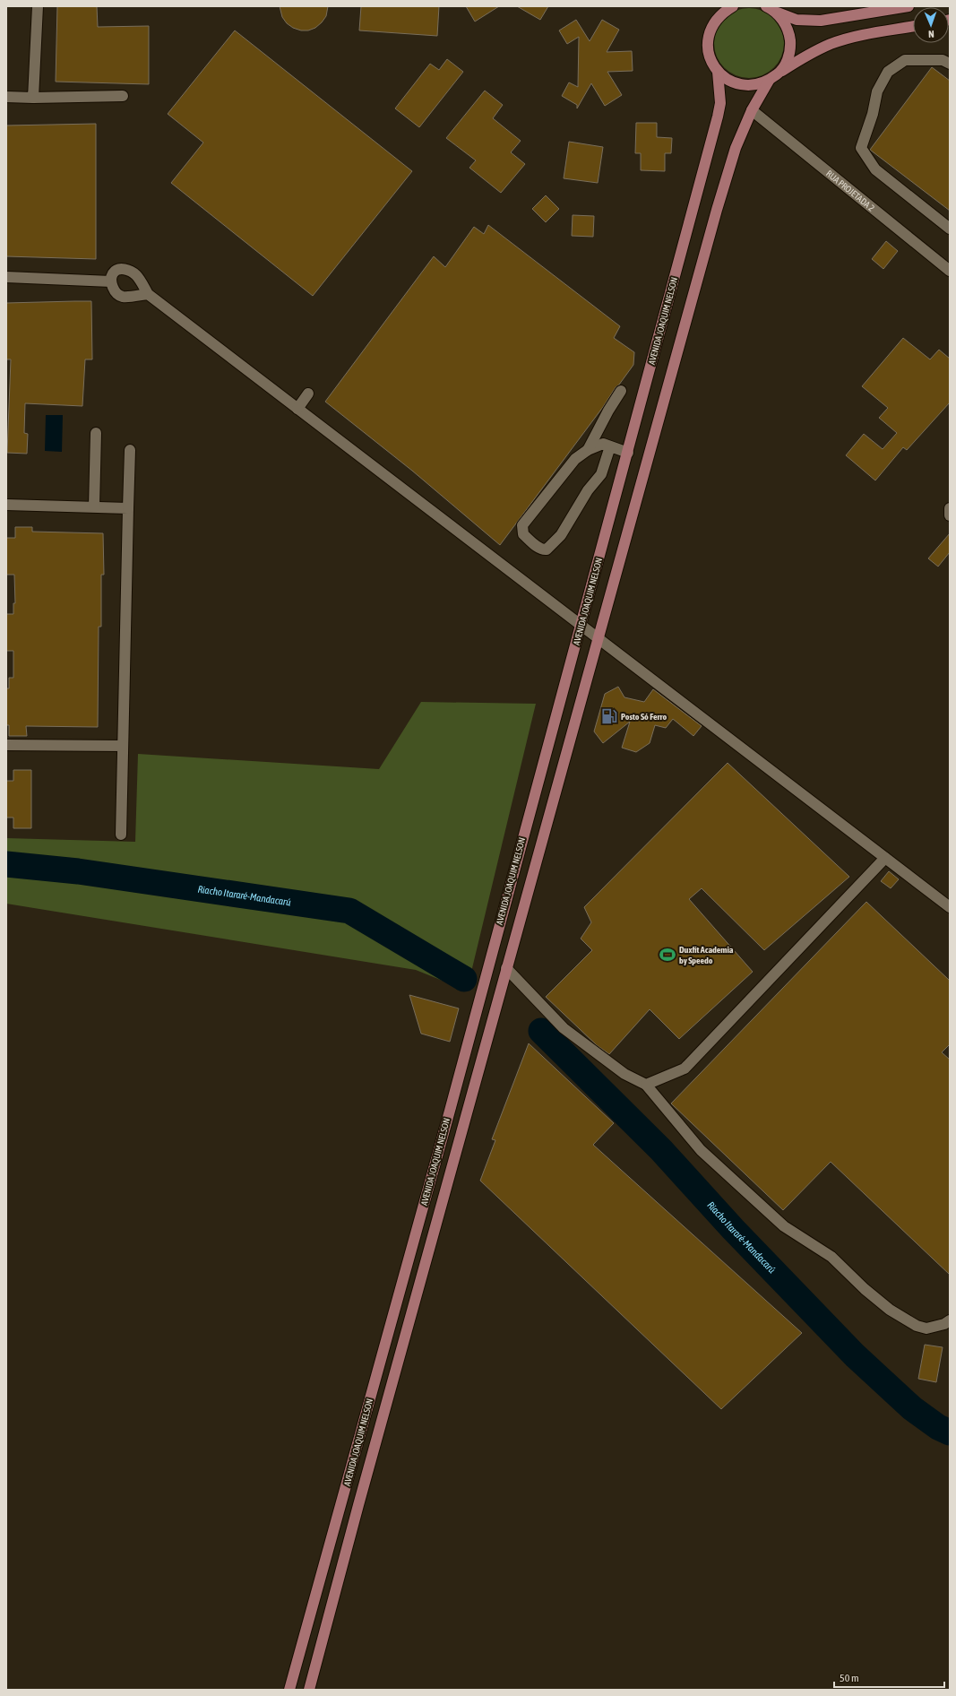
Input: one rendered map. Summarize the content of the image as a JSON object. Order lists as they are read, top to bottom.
{
  "streets": {
    "main road": ["AVENIDA JOAQUIM NELSON"],
    "street": ["RUA PROJETADA 2"]
  },
  "crossings": [
    ["RUA PROJETADA 2", "AVENIDA JOAQUIM NELSON"]
  ],
  "water": ["Riacho Itararé-Mandacarú"],
  "places": {
    "fuel station": ["Posto Só Ferro"],
    "sports": ["Duxfit Academia by Speedo"]
  },
  "scale_bar": "50 m",
  "north": "bottom"
}
